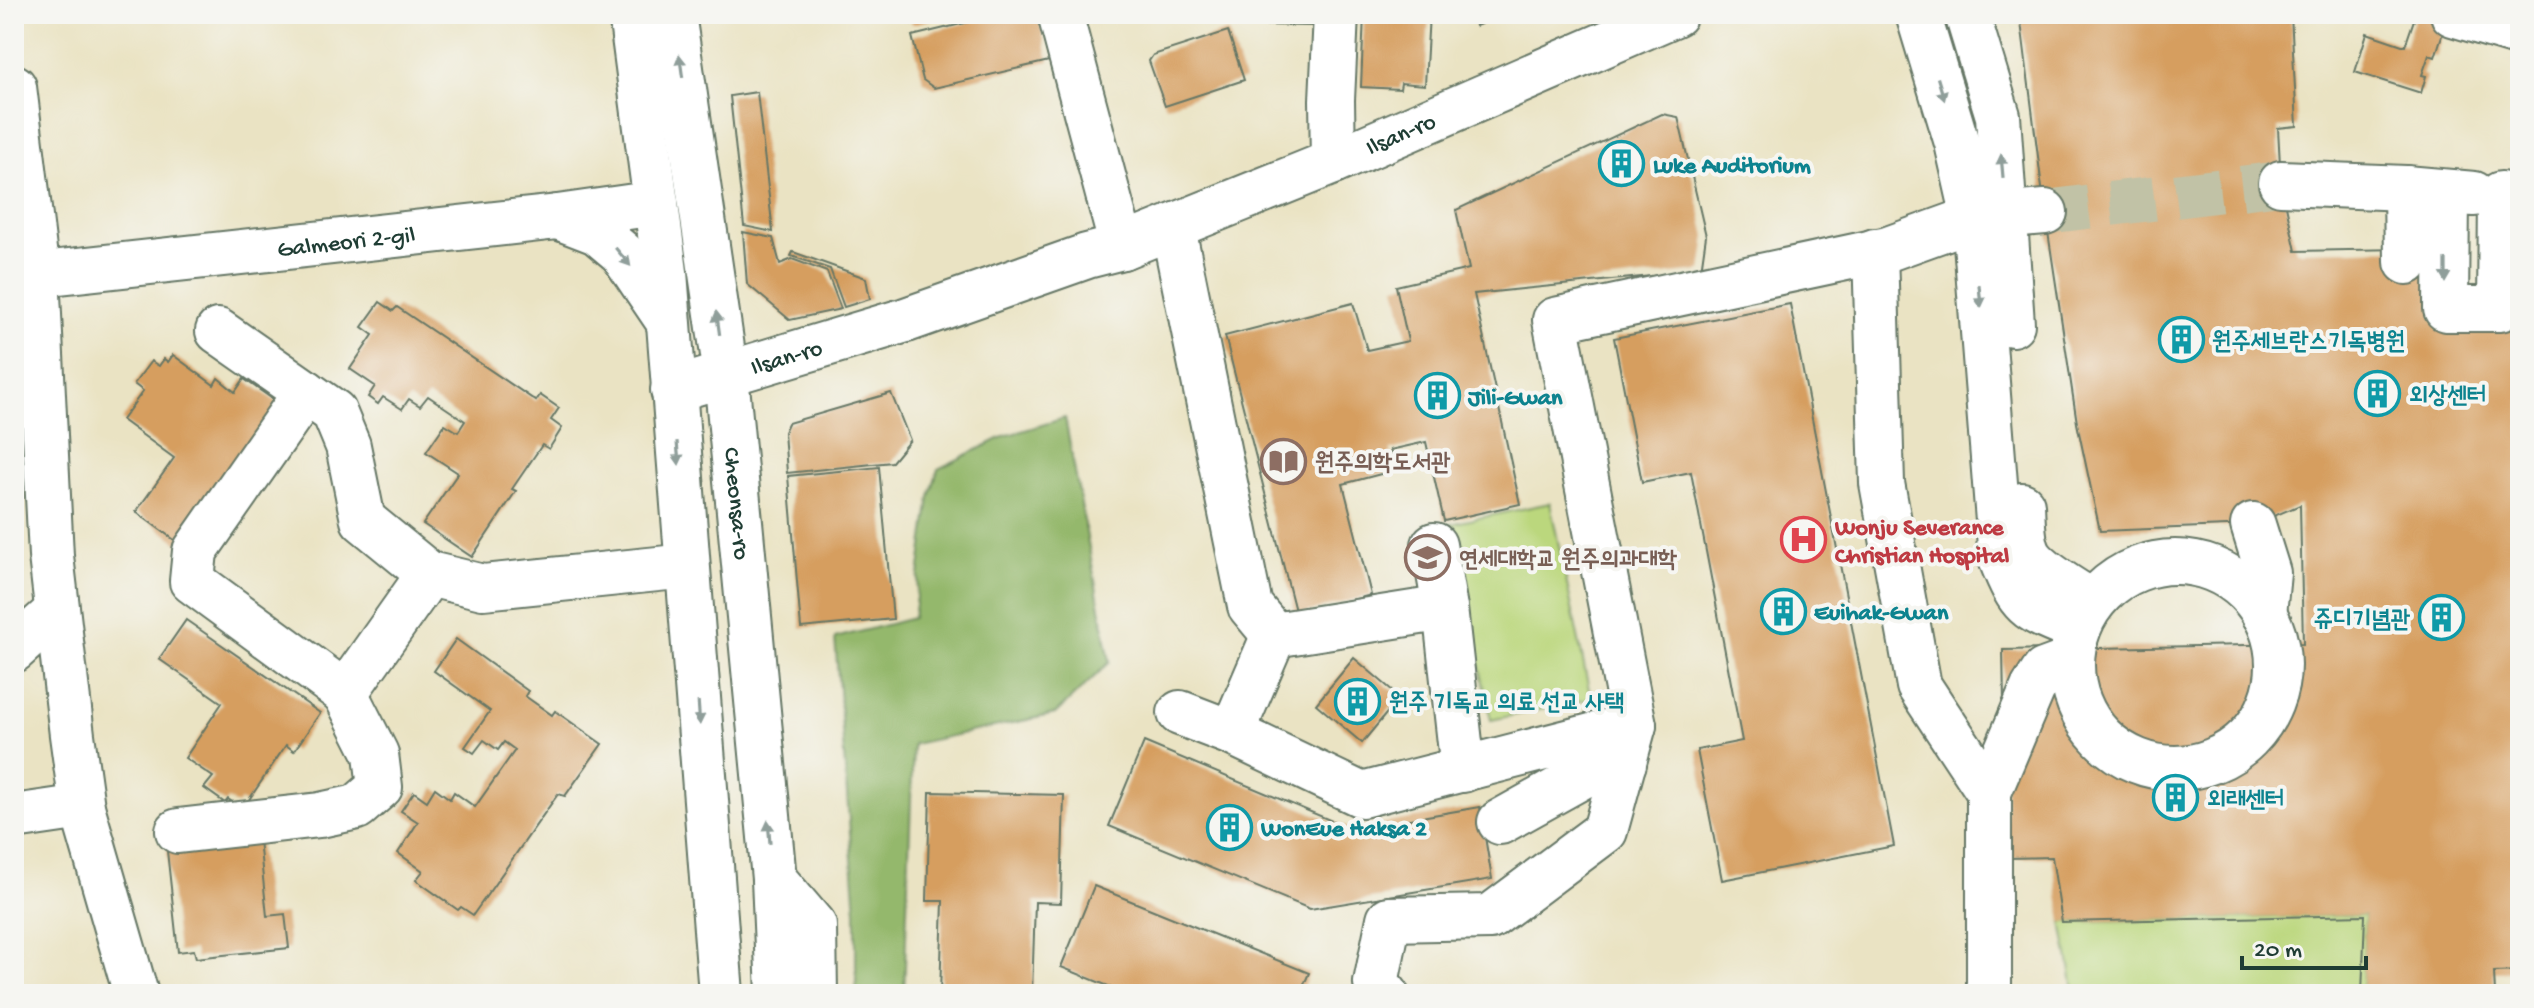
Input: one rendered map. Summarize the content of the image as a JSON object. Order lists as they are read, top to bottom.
{
  "streets": {
    "street": ["Ilsan-ro", "Galmeori 2-gil", "Cheonsa-ro"]
  },
  "crossings": [
    ["Ilsan-ro", "Cheonsa-ro"]
  ],
  "places": {
    "building": [
      "Luke Auditorium",
      "원주세브란스기독병원",
      "외상센터",
      "Jili-Gwan",
      "Euihak-Gwan",
      "쥬디기념관",
      "원주 기독교 의료 선교 사택",
      "외래센터",
      "WonEue Haksa 2"
    ],
    "library": ["원주의학도서관"],
    "hospital": ["Wonju Severance Christian Hospital"],
    "school or university": ["연세대학교 원주의과대학"]
  },
  "scale_bar": "20 m"
}
